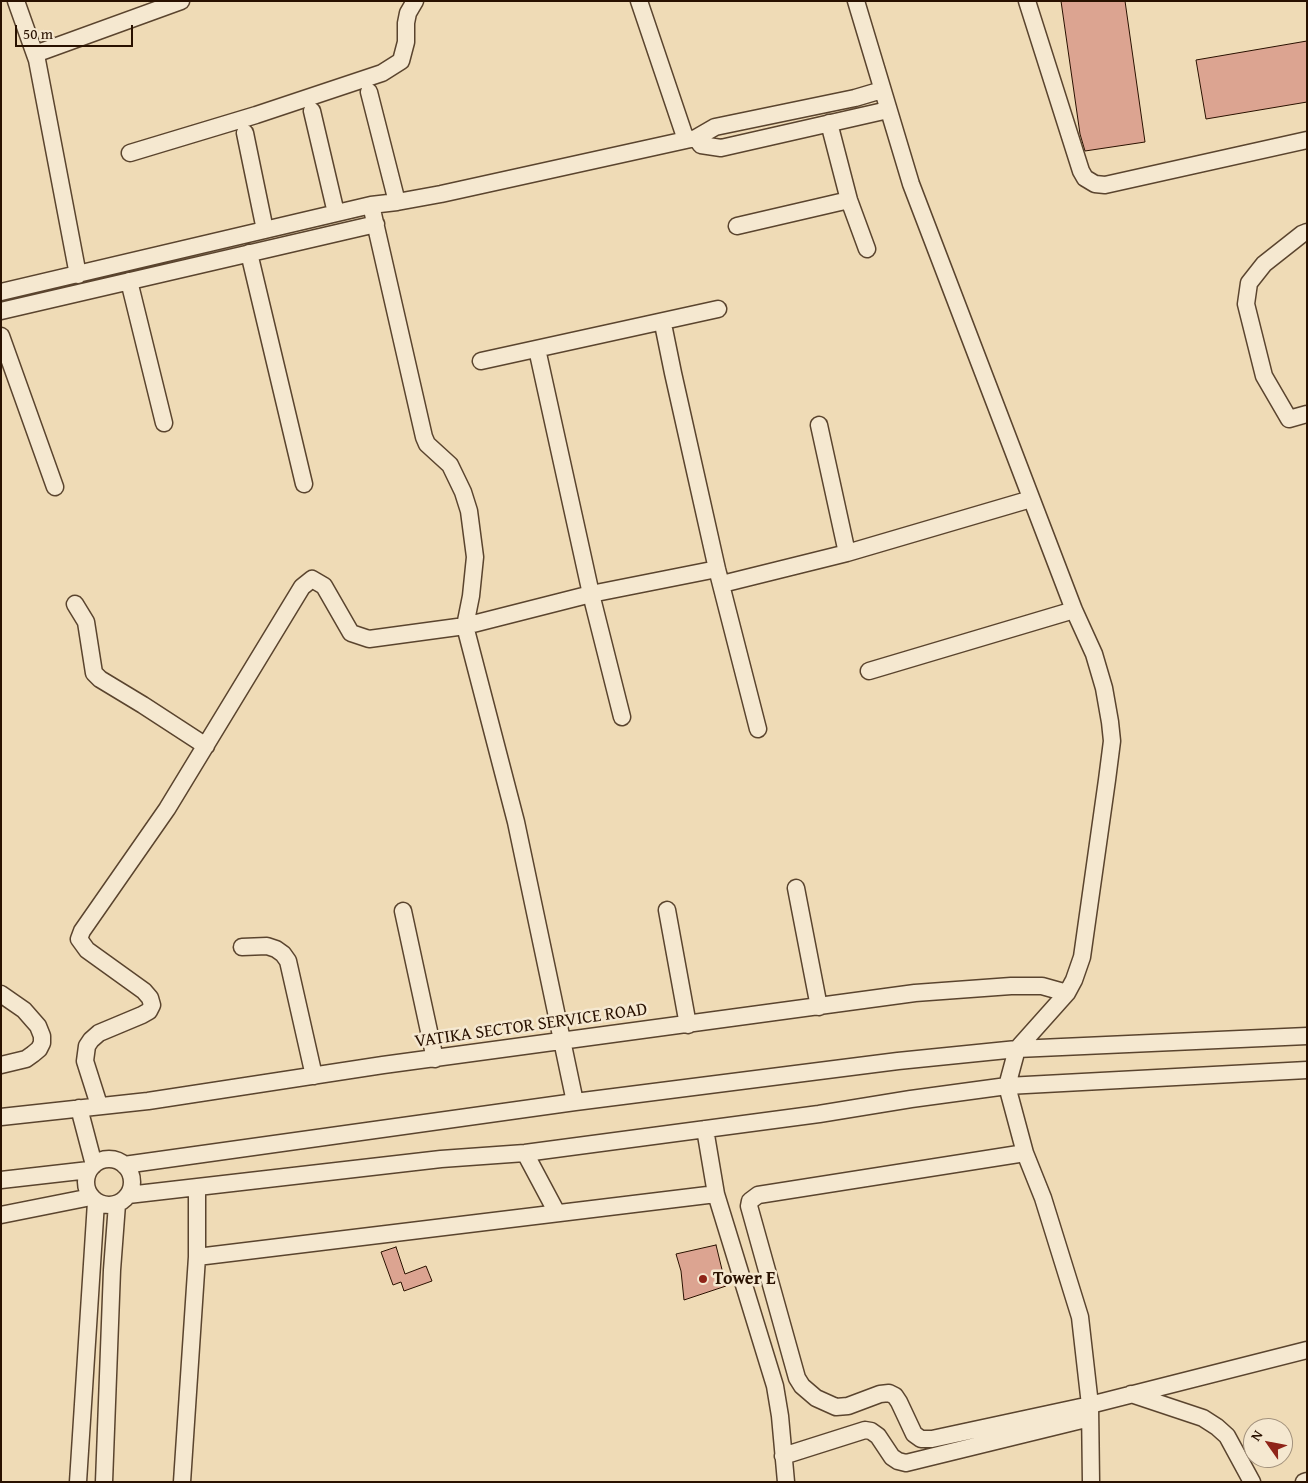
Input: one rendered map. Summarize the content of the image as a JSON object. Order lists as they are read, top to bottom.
{
  "streets": {
    "street": ["VATIKA SECTOR SERVICE ROAD"]
  },
  "places": ["Tower E"],
  "scale_bar": "50 m",
  "north": "top left"
}
